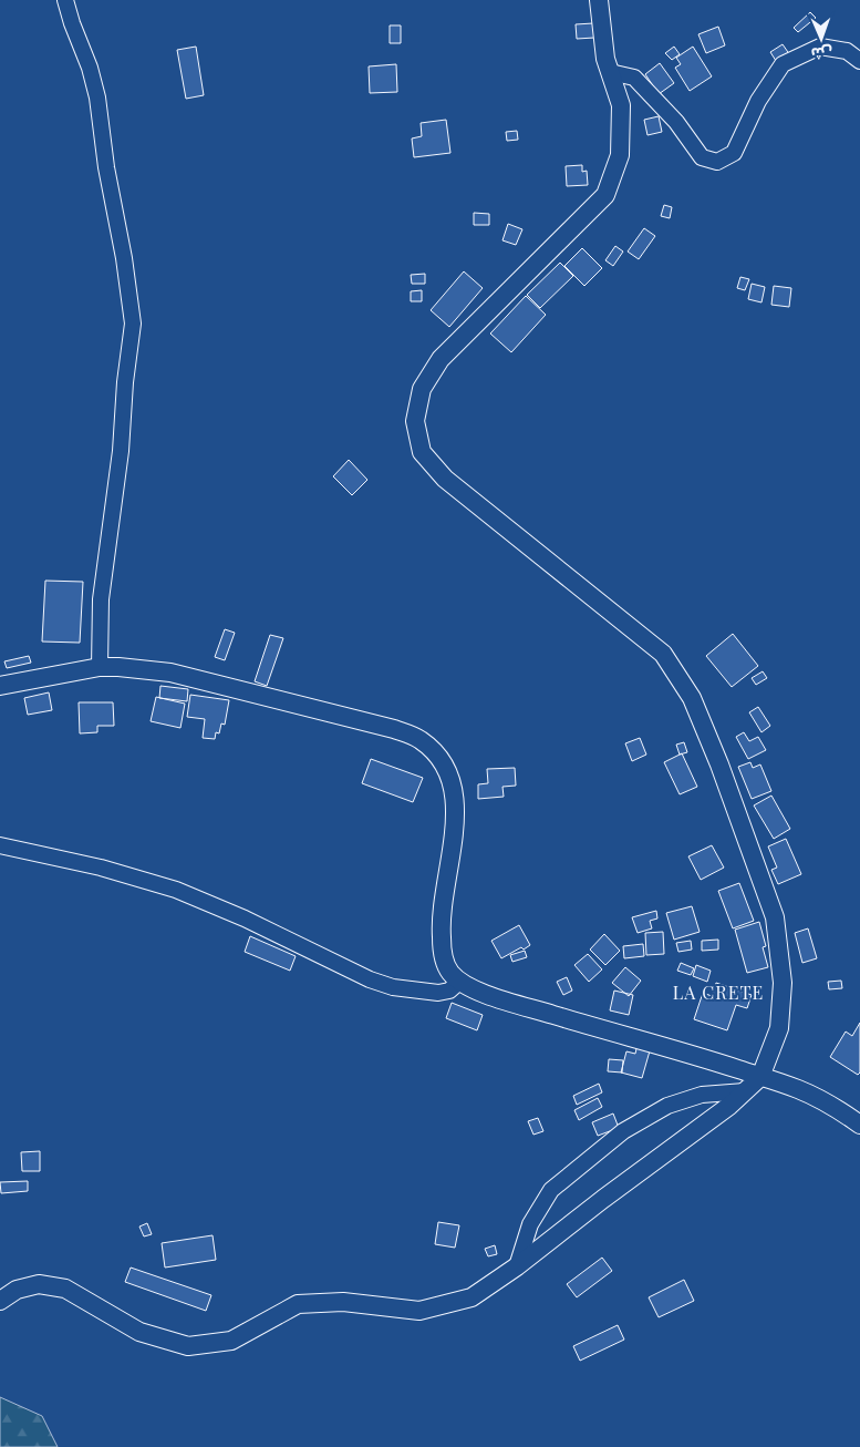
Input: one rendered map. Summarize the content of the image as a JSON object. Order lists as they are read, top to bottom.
{
  "districts": ["LA CRETE"],
  "north": "bottom"
}
